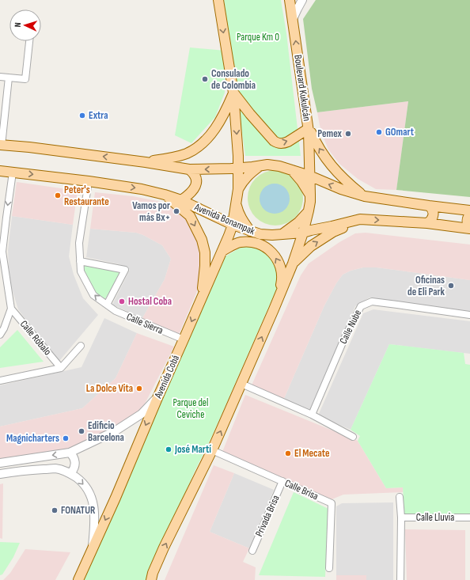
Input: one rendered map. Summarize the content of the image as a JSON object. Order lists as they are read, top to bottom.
{
  "streets": {
    "main road": ["Boulevard Kukulcán", "Avenida Bonampak", "Avenida Cobá"],
    "street": [
      "Calle Sierra",
      "Calle Nube",
      "Calle Róbalo",
      "Calle Brisa",
      "Privada Brisa",
      "Calle Lluvia"
    ]
  },
  "crossings": [
    ["Boulevard Kukulcán", "Avenida Bonampak"],
    ["Boulevard Kukulcán", "Avenida Cobá"],
    ["Avenida Bonampak", "Calle Sierra"],
    ["Avenida Bonampak", "Calle Róbalo"],
    ["Avenida Bonampak", "Avenida Cobá"],
    ["Calle Sierra", "Avenida Cobá"],
    ["Calle Brisa", "Privada Brisa"]
  ],
  "one_way": ["Calle Róbalo"],
  "parks": ["Parque Km 0", "Parque del Ceviche"],
  "places": [
    "Consulado de Colombia",
    "Extra",
    "GOmart",
    "Pemex",
    "Peter's Restaurante",
    "Vamos por más Bx+",
    "Oficinas de Eli Park",
    "Hostal Coba",
    "La Dolce Vita",
    "Edificio Barcelona",
    "Magnicharters",
    "José Martí",
    "El Mecate",
    "FONATUR"
  ],
  "north": "left"
}
